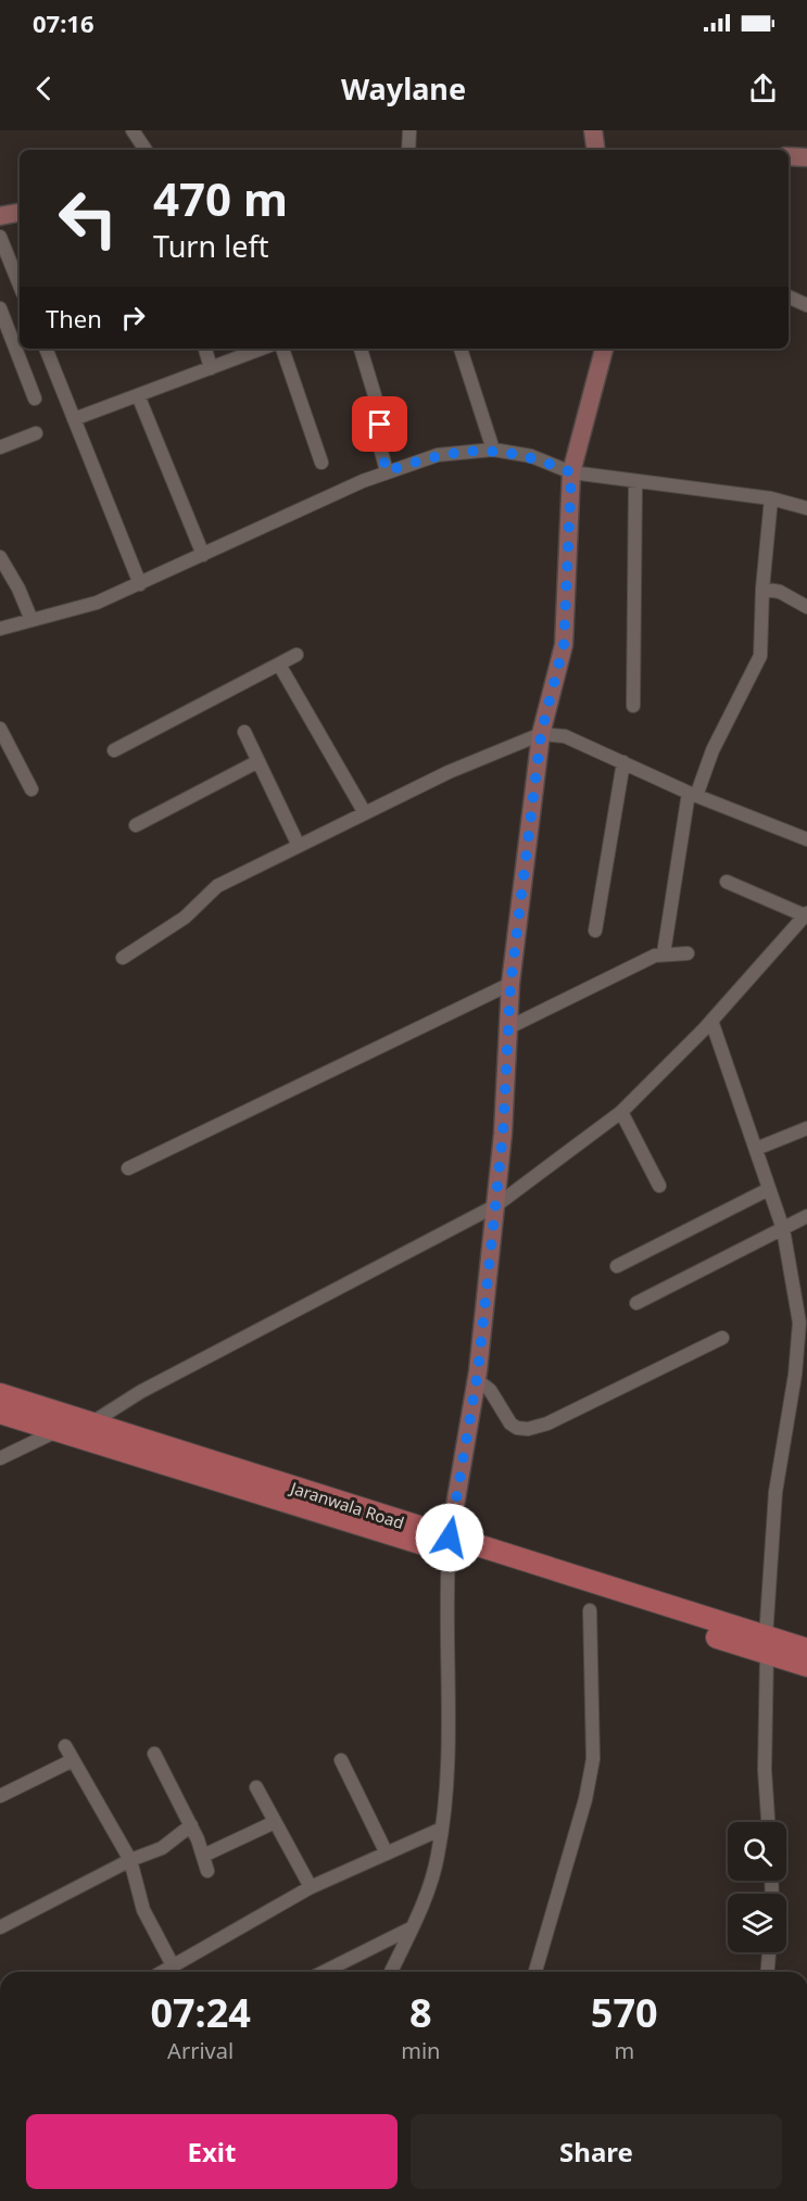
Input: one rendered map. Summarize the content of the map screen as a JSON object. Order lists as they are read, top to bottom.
{
  "streets": {
    "main road": ["Jaranwala Road"]
  },
  "page": {
    "status": "07:16",
    "header": "Waylane",
    "turn": ["470 m", "Turn left"],
    "then": "Then",
    "eta": [
      "07:24",
      "Arrival",
      "8",
      "min",
      "570",
      "m"
    ],
    "buttons": ["Exit", "Share"]
  }
}
